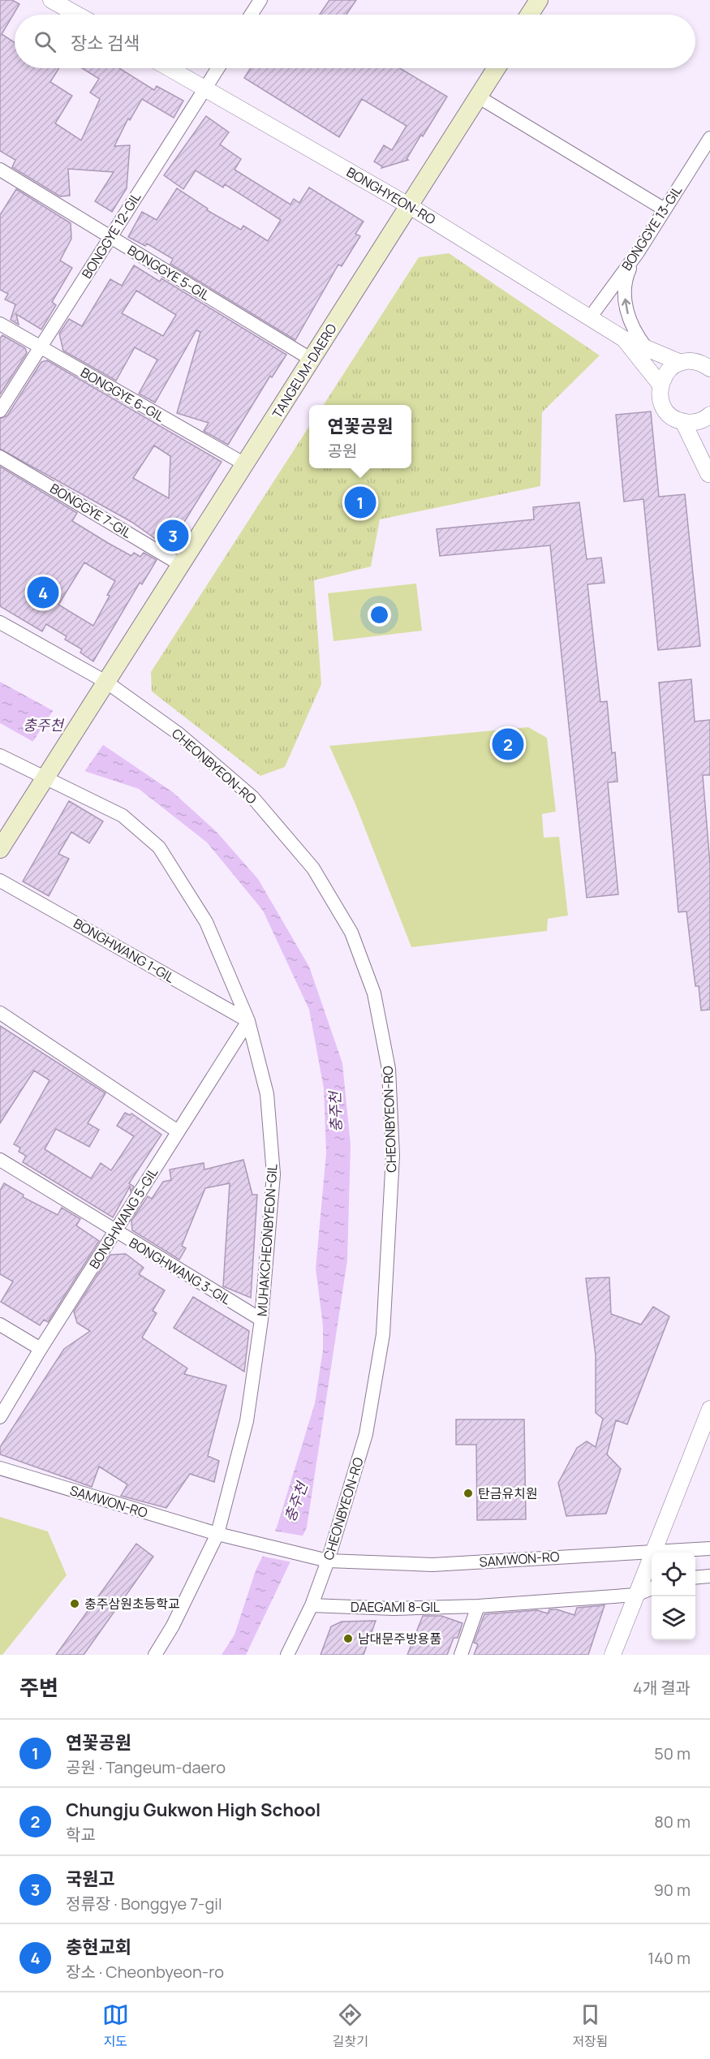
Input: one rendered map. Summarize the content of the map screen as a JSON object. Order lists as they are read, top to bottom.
{
  "streets": {
    "main road": ["TANGEUM-DAERO"],
    "street": [
      "BONGHYEON-RO",
      "BONGGYE 13-GIL",
      "BONGGYE 12-GIL",
      "BONGGYE 5-GIL",
      "BONGGYE 6-GIL",
      "BONGGYE 7-GIL",
      "CHEONBYEON-RO",
      "BONGHWANG 1-GIL",
      "BONGHWANG 5-GIL",
      "MUHAKCHEONBYEON-GIL",
      "BONGHWANG 3-GIL",
      "SAMWON-RO",
      "DAEGAMI 8-GIL"
    ]
  },
  "crossings": [
    ["BONGHYEON-RO", "BONGGYE 13-GIL"],
    ["BONGHYEON-RO", "BONGGYE 12-GIL"],
    ["BONGHYEON-RO", "TANGEUM-DAERO"],
    ["BONGGYE 12-GIL", "BONGGYE 5-GIL"],
    ["BONGGYE 12-GIL", "BONGGYE 6-GIL"],
    ["BONGGYE 5-GIL", "TANGEUM-DAERO"],
    ["TANGEUM-DAERO", "BONGGYE 6-GIL"],
    ["TANGEUM-DAERO", "BONGGYE 7-GIL"],
    ["TANGEUM-DAERO", "CHEONBYEON-RO"],
    ["TANGEUM-DAERO", "MUHAKCHEONBYEON-GIL"],
    ["CHEONBYEON-RO", "SAMWON-RO"],
    ["CHEONBYEON-RO", "DAEGAMI 8-GIL"],
    ["BONGHWANG 1-GIL", "BONGHWANG 5-GIL"],
    ["BONGHWANG 1-GIL", "MUHAKCHEONBYEON-GIL"],
    ["BONGHWANG 5-GIL", "MUHAKCHEONBYEON-GIL"],
    ["BONGHWANG 5-GIL", "BONGHWANG 3-GIL"],
    ["MUHAKCHEONBYEON-GIL", "BONGHWANG 3-GIL"],
    ["MUHAKCHEONBYEON-GIL", "SAMWON-RO"]
  ],
  "water": ["충주천"],
  "places": ["탄금유치원", "충주삼원초등학교", "남대문주방용품"],
  "page": {
    "search": "장소 검색",
    "popup": ["연꽃공원", "공원"],
    "pins": [
      "1",
      "3",
      "4",
      "2"
    ],
    "heading": ["주변", "4개 결과"],
    "list": [
      {
        "mark": "1",
        "name": "연꽃공원",
        "note": "공원 · Tangeum-daero",
        "value": "50 m"
      },
      {
        "mark": "2",
        "name": "Chungju Gukwon High School",
        "note": "학교",
        "value": "80 m"
      },
      {
        "mark": "3",
        "name": "국원고",
        "note": "정류장 · Bonggye 7-gil",
        "value": "90 m"
      },
      {
        "mark": "4",
        "name": "충현교회",
        "note": "장소 · Cheonbyeon-ro",
        "value": "140 m"
      }
    ],
    "nav": ["지도", "길찾기", "저장됨"]
  }
}
